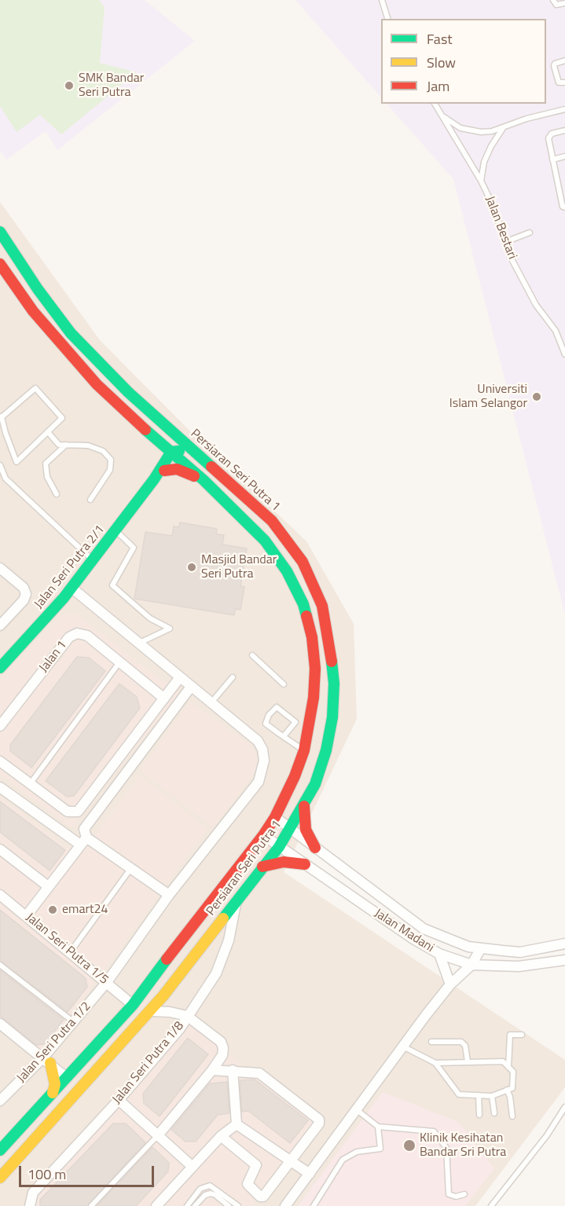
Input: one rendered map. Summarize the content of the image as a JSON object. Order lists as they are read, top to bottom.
{
  "streets": {
    "street": [
      "Persiaran Seri Putra 1",
      "Jalan Seri Putra 2/1",
      "Jalan 1",
      "Jalan Madani",
      "Jalan Seri Putra 1/5",
      "Jalan Seri Putra 1/2",
      "Jalan Seri Putra 1/8"
    ],
    "lane": ["Jalan Bestari"]
  },
  "crossings": [
    ["Persiaran Seri Putra 1", "Jalan Seri Putra 2/1"],
    ["Persiaran Seri Putra 1", "Jalan Madani"],
    ["Persiaran Seri Putra 1", "Jalan Seri Putra 1/5"],
    ["Persiaran Seri Putra 1", "Jalan Seri Putra 1/8"],
    ["Jalan Seri Putra 2/1", "Jalan Seri Putra 1/2"],
    ["Jalan Seri Putra 1/5", "Jalan Seri Putra 1/2"]
  ],
  "places": [
    "SMK Bandar Seri Putra",
    "Universiti Islam Selangor",
    "Masjid Bandar Seri Putra",
    "emart24",
    "Klinik Kesihatan Bandar Sri Putra"
  ],
  "legend": ["Fast", "Slow", "Jam"],
  "scale_bar": "100 m"
}
